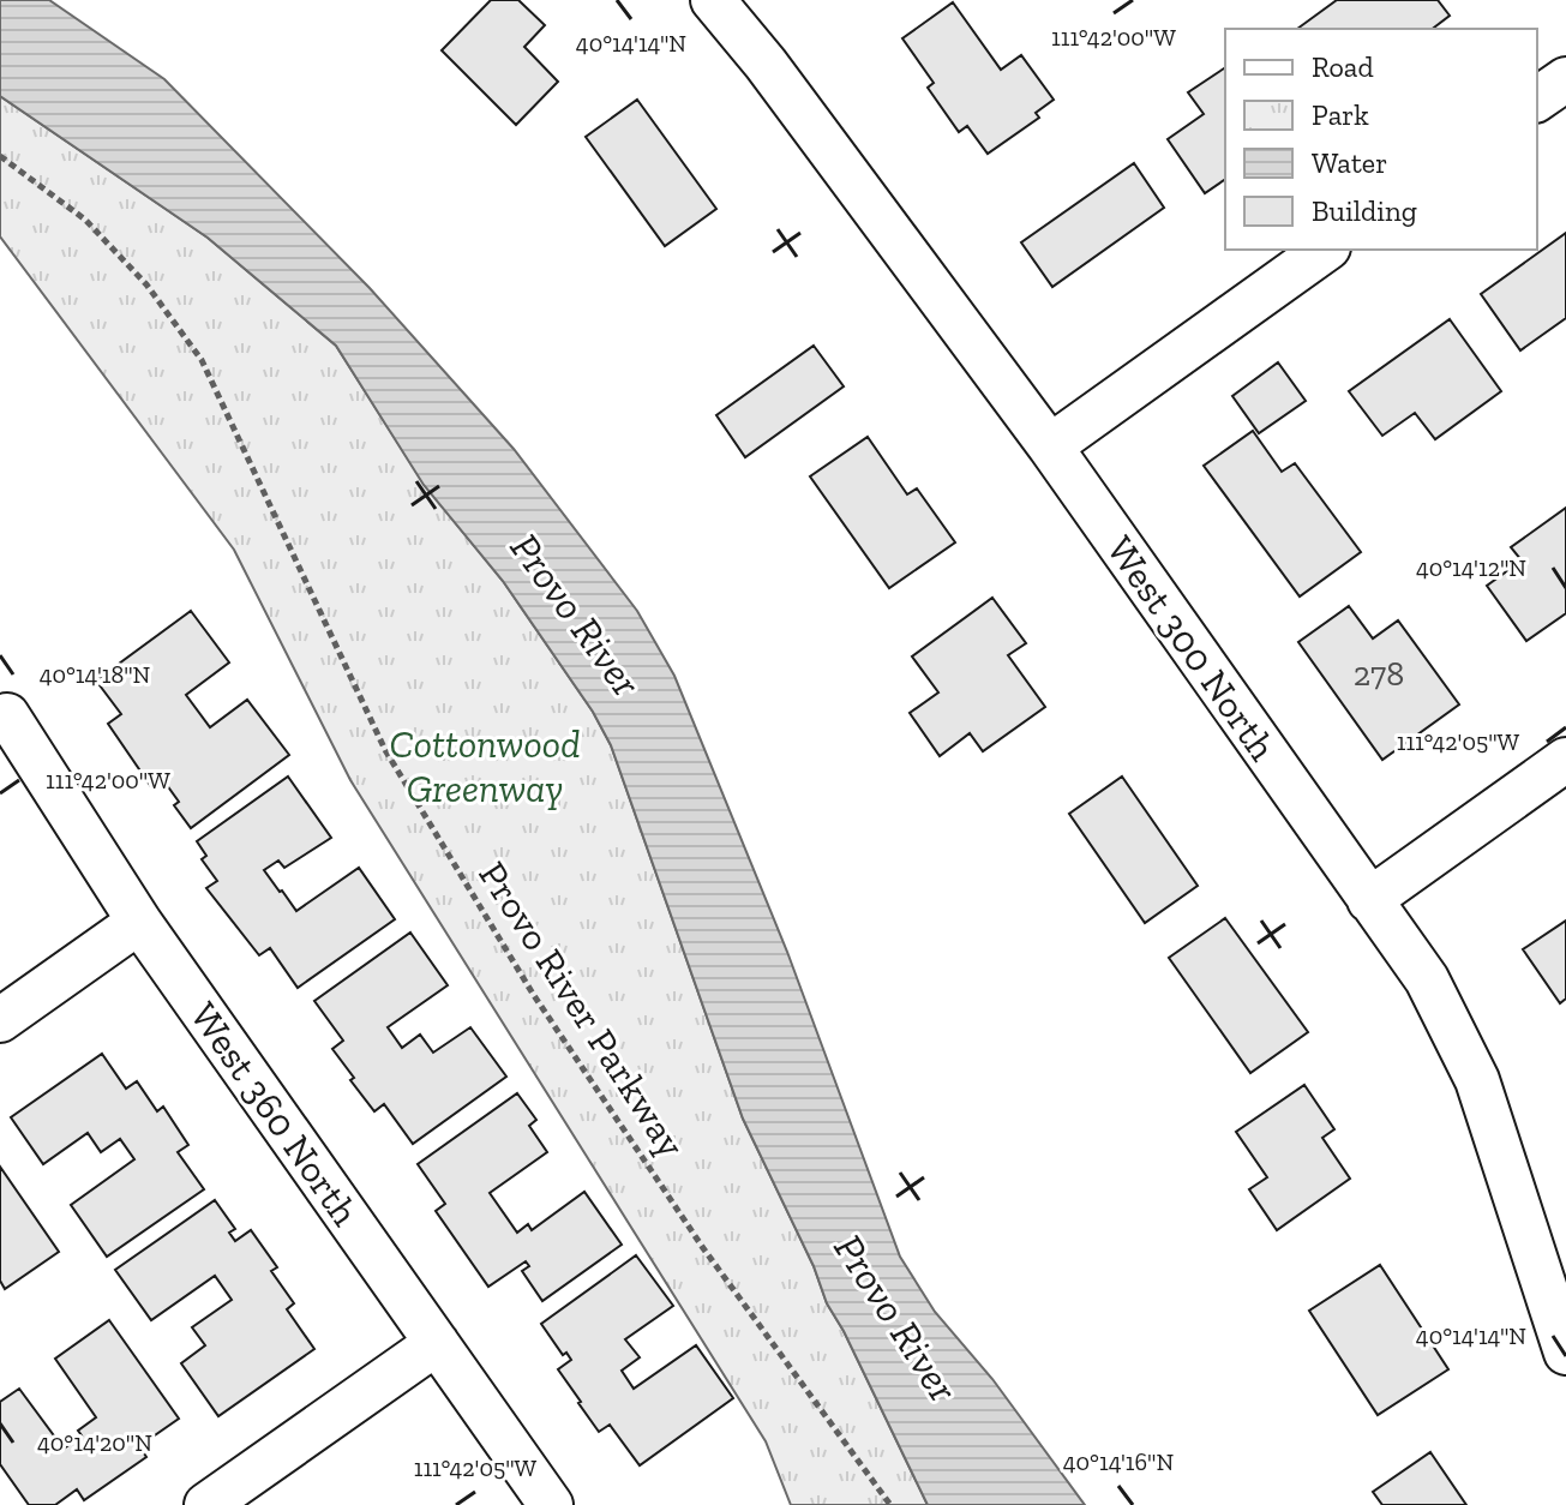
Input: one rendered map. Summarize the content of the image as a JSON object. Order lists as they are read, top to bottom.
{
  "streets": {
    "street": ["West 300 North", "West 360 North"],
    "path": ["Provo River Parkway"]
  },
  "water": ["Provo River"],
  "parks": ["Cottonwood Greenway"],
  "house_numbers": ["278"],
  "legend": [
    "Road",
    "Park",
    "Water",
    "Building"
  ],
  "coordinates": [
    "111°42'00\"W",
    "40°14'14\"N",
    "40°14'12\"N",
    "40°14'18\"N",
    "111°42'05\"W",
    "40°14'20\"N",
    "40°14'16\"N"
  ]
}
